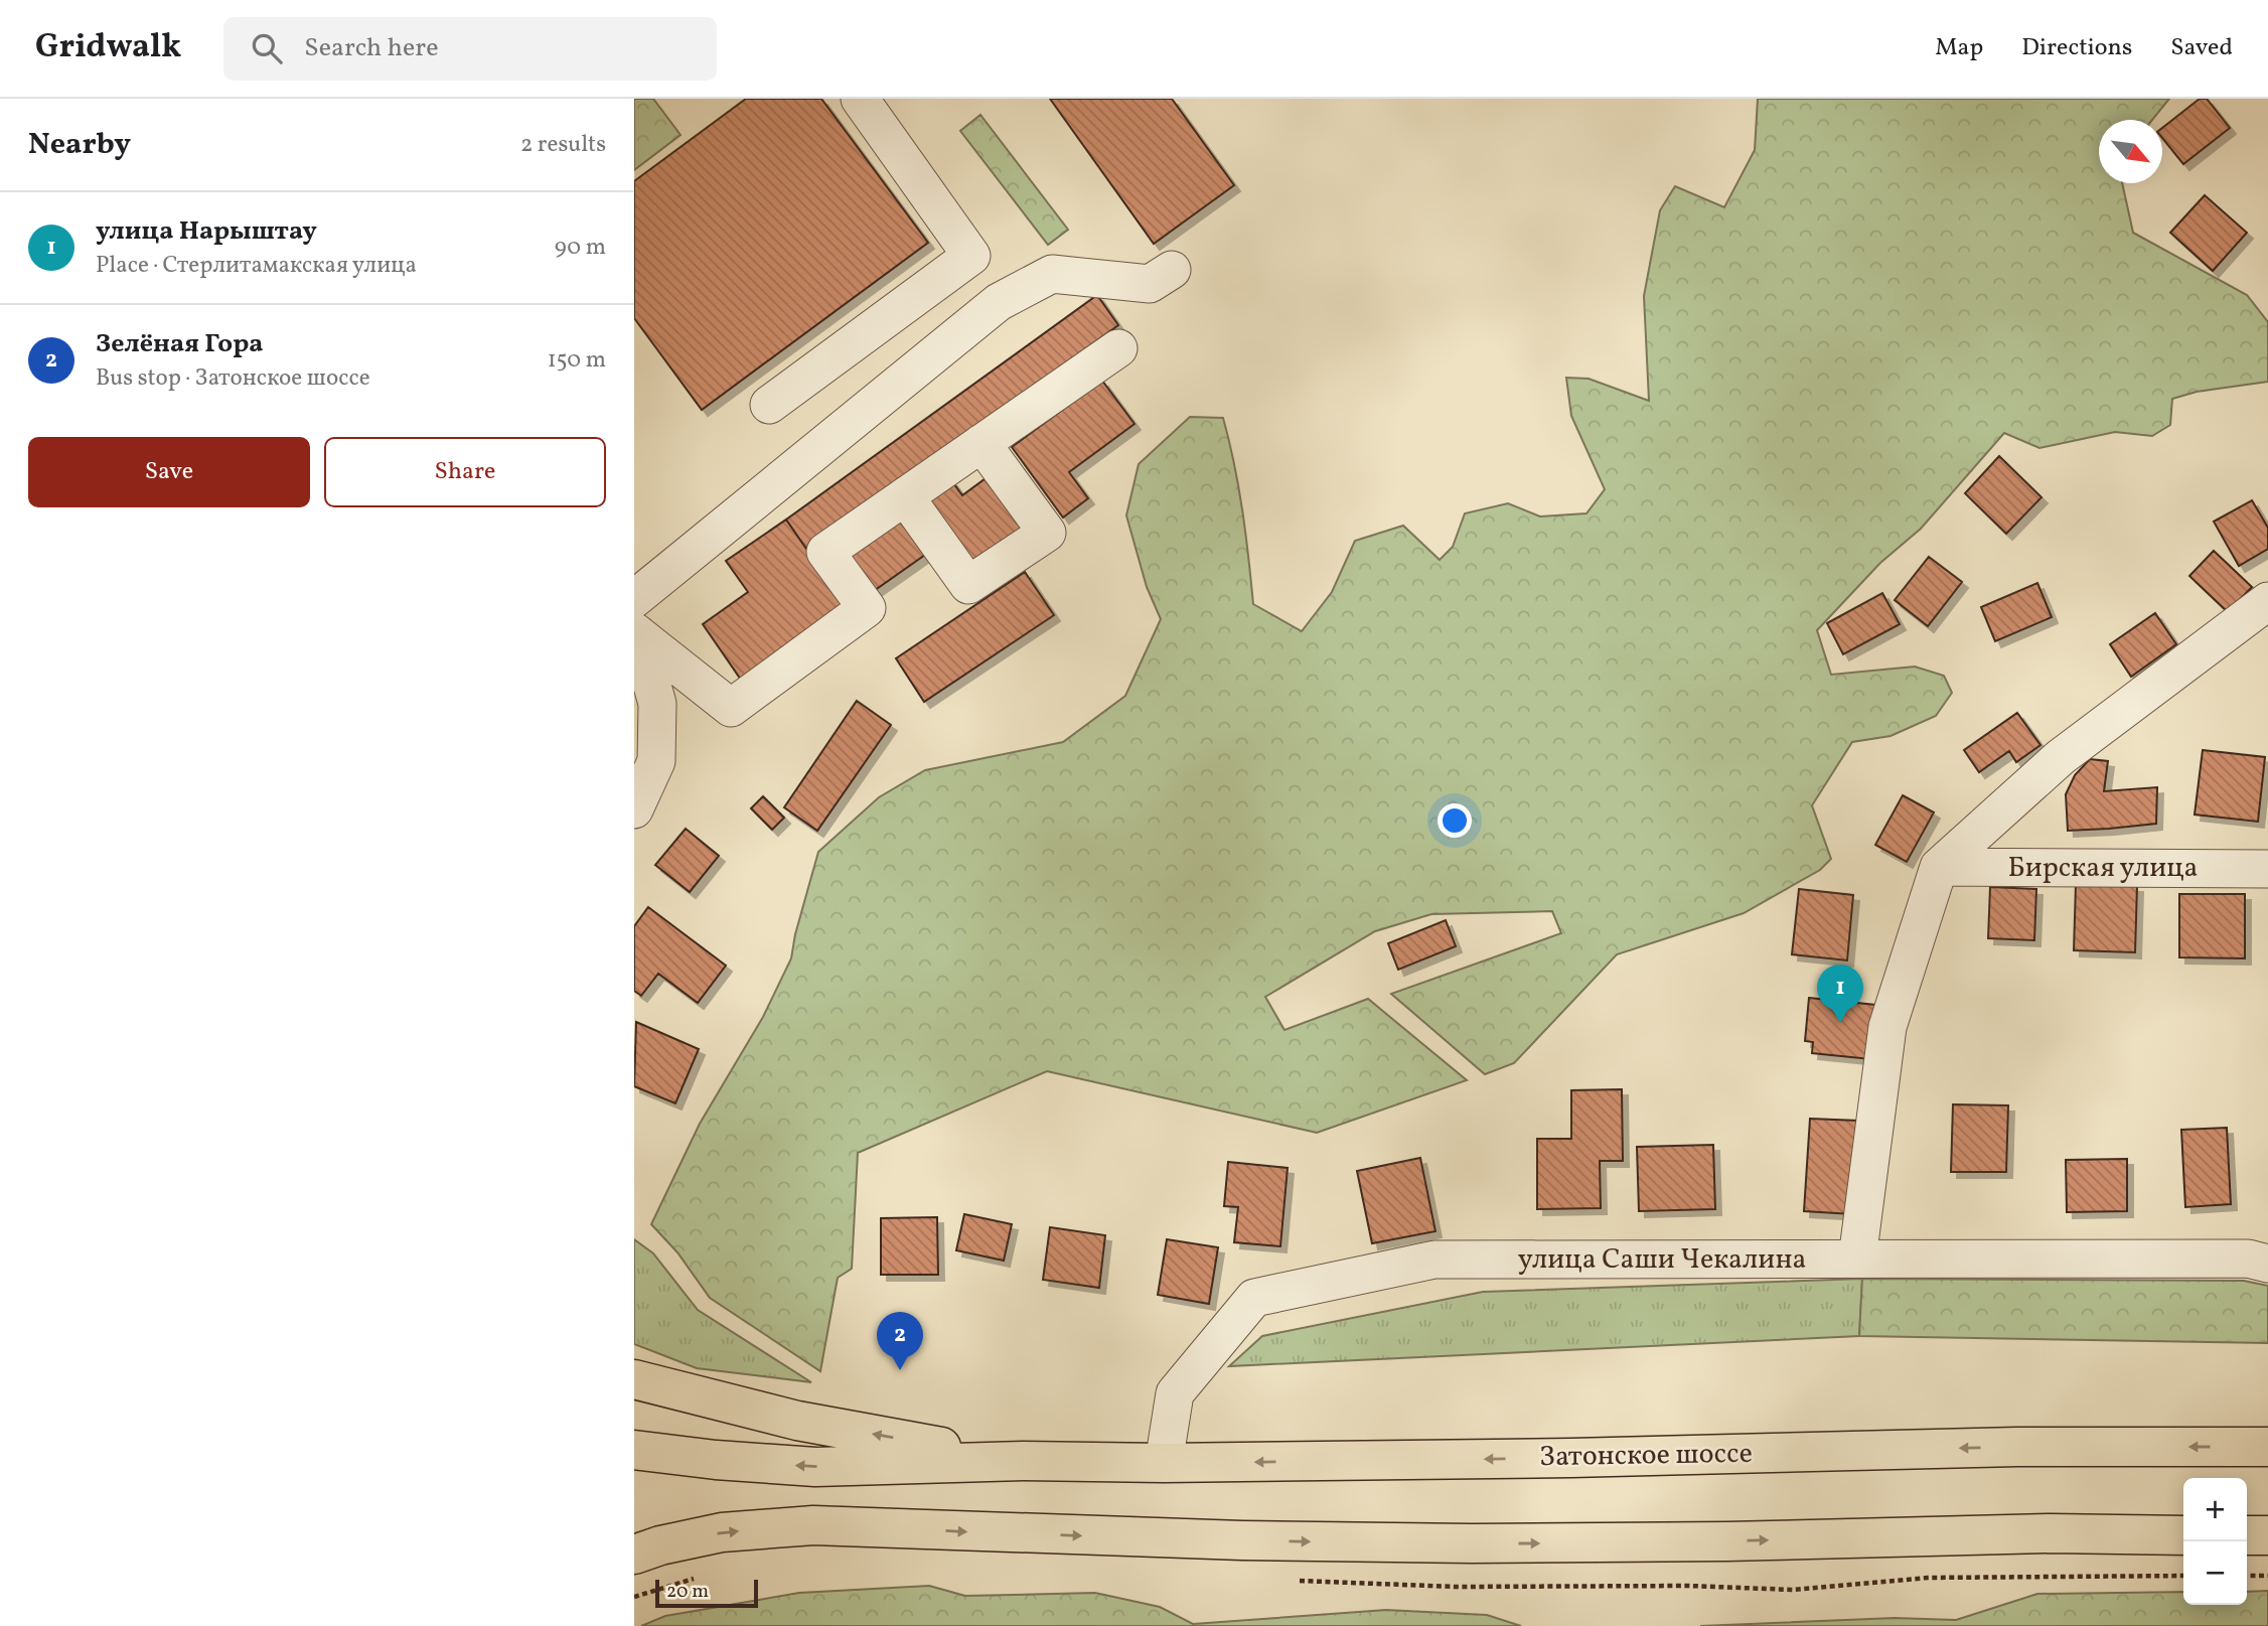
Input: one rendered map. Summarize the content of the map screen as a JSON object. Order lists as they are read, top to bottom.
{
  "streets": {
    "main road": ["Затонское шоссе"],
    "street": ["Бирская улица", "улица Саши Чекалина"]
  },
  "crossings": [
    ["улица Саши Чекалина", "Затонское шоссе"]
  ],
  "scale_bar": "20 m",
  "north": "bottom right",
  "page": {
    "header": "Gridwalk",
    "search": "Search here",
    "nav": ["Map", "Directions", "Saved"],
    "heading": ["Nearby", "2 results"],
    "list": [
      {
        "mark": "1",
        "name": "улица Нарыштау",
        "note": "Place · Стерлитамакская улица",
        "value": "90 m"
      },
      {
        "mark": "2",
        "name": "Зелёная Гора",
        "note": "Bus stop · Затонское шоссе",
        "value": "150 m"
      }
    ],
    "buttons": ["Save", "Share"],
    "pins": ["1", "2"],
    "map_buttons": ["+", "−"],
    "scale": "20 m"
  }
}
